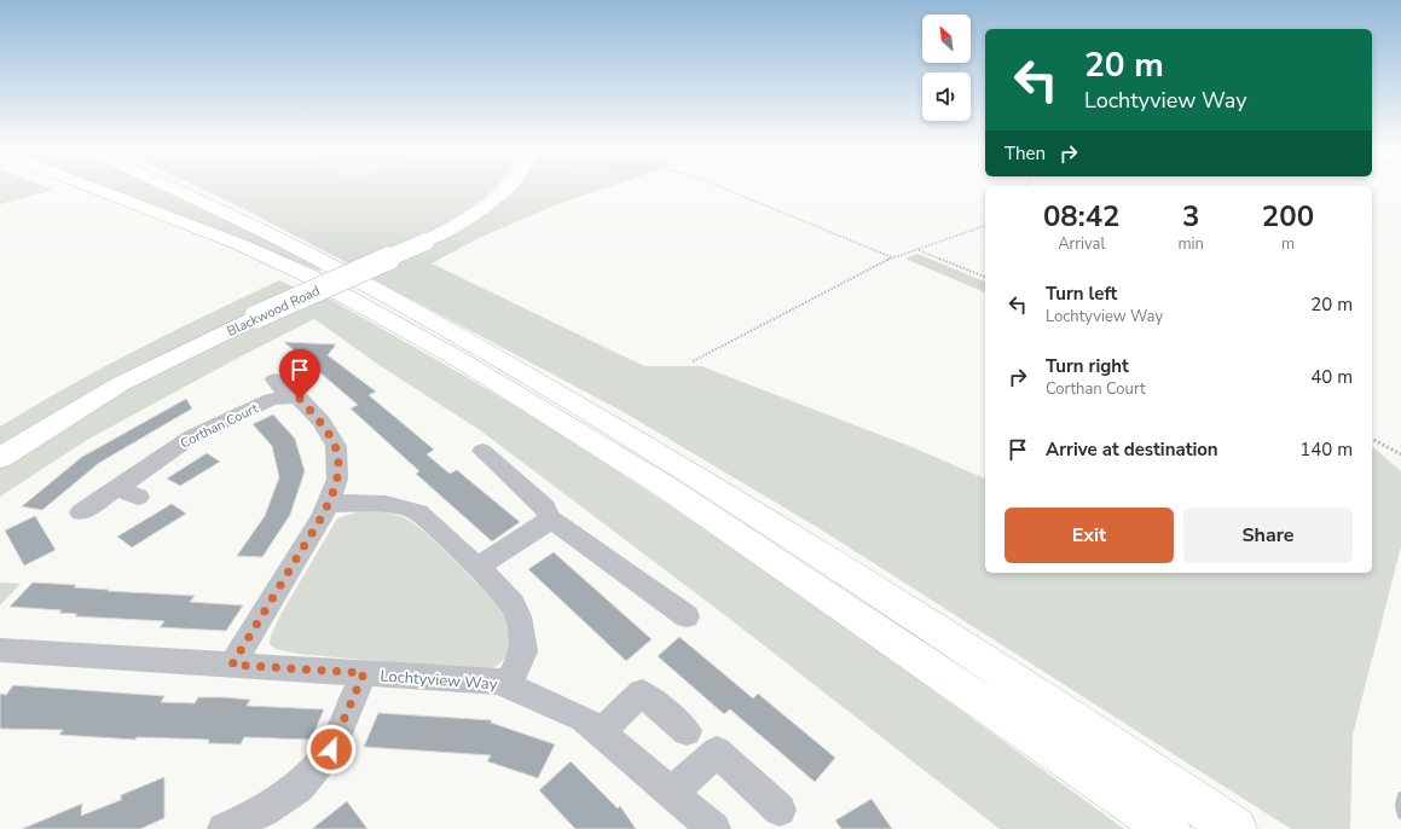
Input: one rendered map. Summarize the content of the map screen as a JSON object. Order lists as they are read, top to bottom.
{
  "streets": {
    "main road": ["Blackwood Road"],
    "street": ["Corthan Court", "Lochtyview Way"]
  },
  "crossings": [
    ["Corthan Court", "Lochtyview Way"]
  ],
  "north": "top left",
  "page": {
    "turn": ["20 m", "Lochtyview Way"],
    "then": "Then",
    "eta": [
      "08:42",
      "Arrival",
      "3",
      "min",
      "200",
      "m"
    ],
    "list": [
      {
        "name": "Turn left",
        "note": "Lochtyview Way",
        "value": "20 m"
      },
      {
        "name": "Turn right",
        "note": "Corthan Court",
        "value": "40 m"
      },
      {
        "name": "Arrive at destination",
        "value": "140 m"
      }
    ],
    "buttons": ["Exit", "Share"]
  }
}
